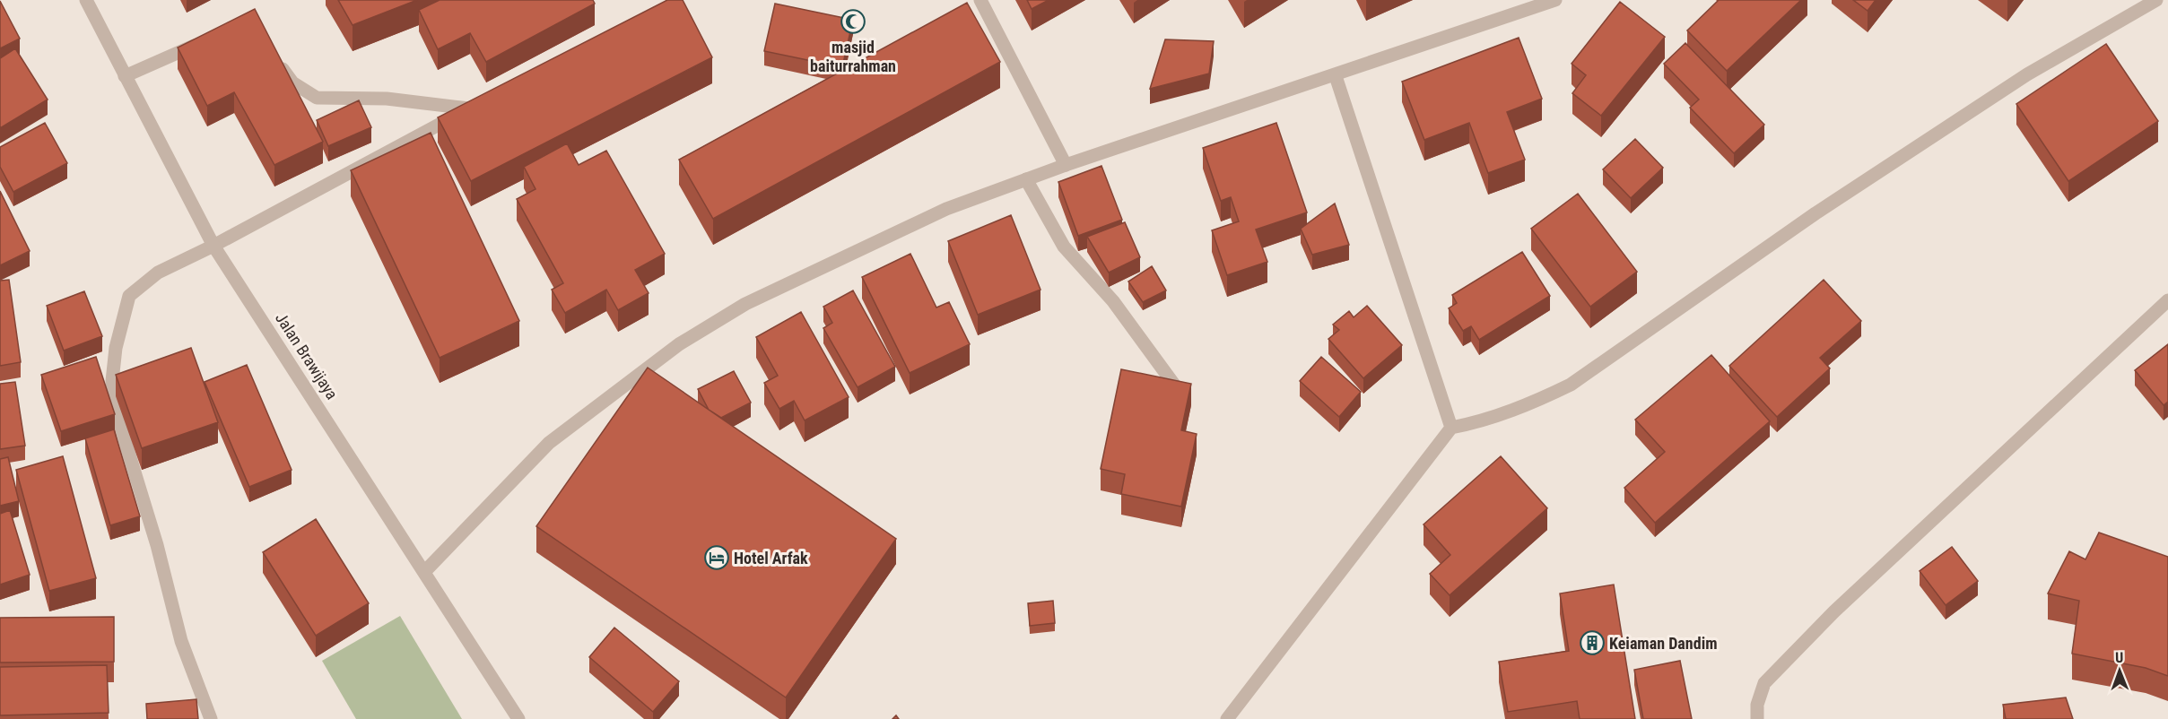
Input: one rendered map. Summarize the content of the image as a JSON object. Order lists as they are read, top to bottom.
{
  "streets": {
    "street": ["Jalan Brawijaya"]
  },
  "places": {
    "mosque": ["masjid baiturrahman"],
    "hotel": ["Hotel Arfak"],
    "building": ["Keiaman Dandim"]
  },
  "north": "top"
}
